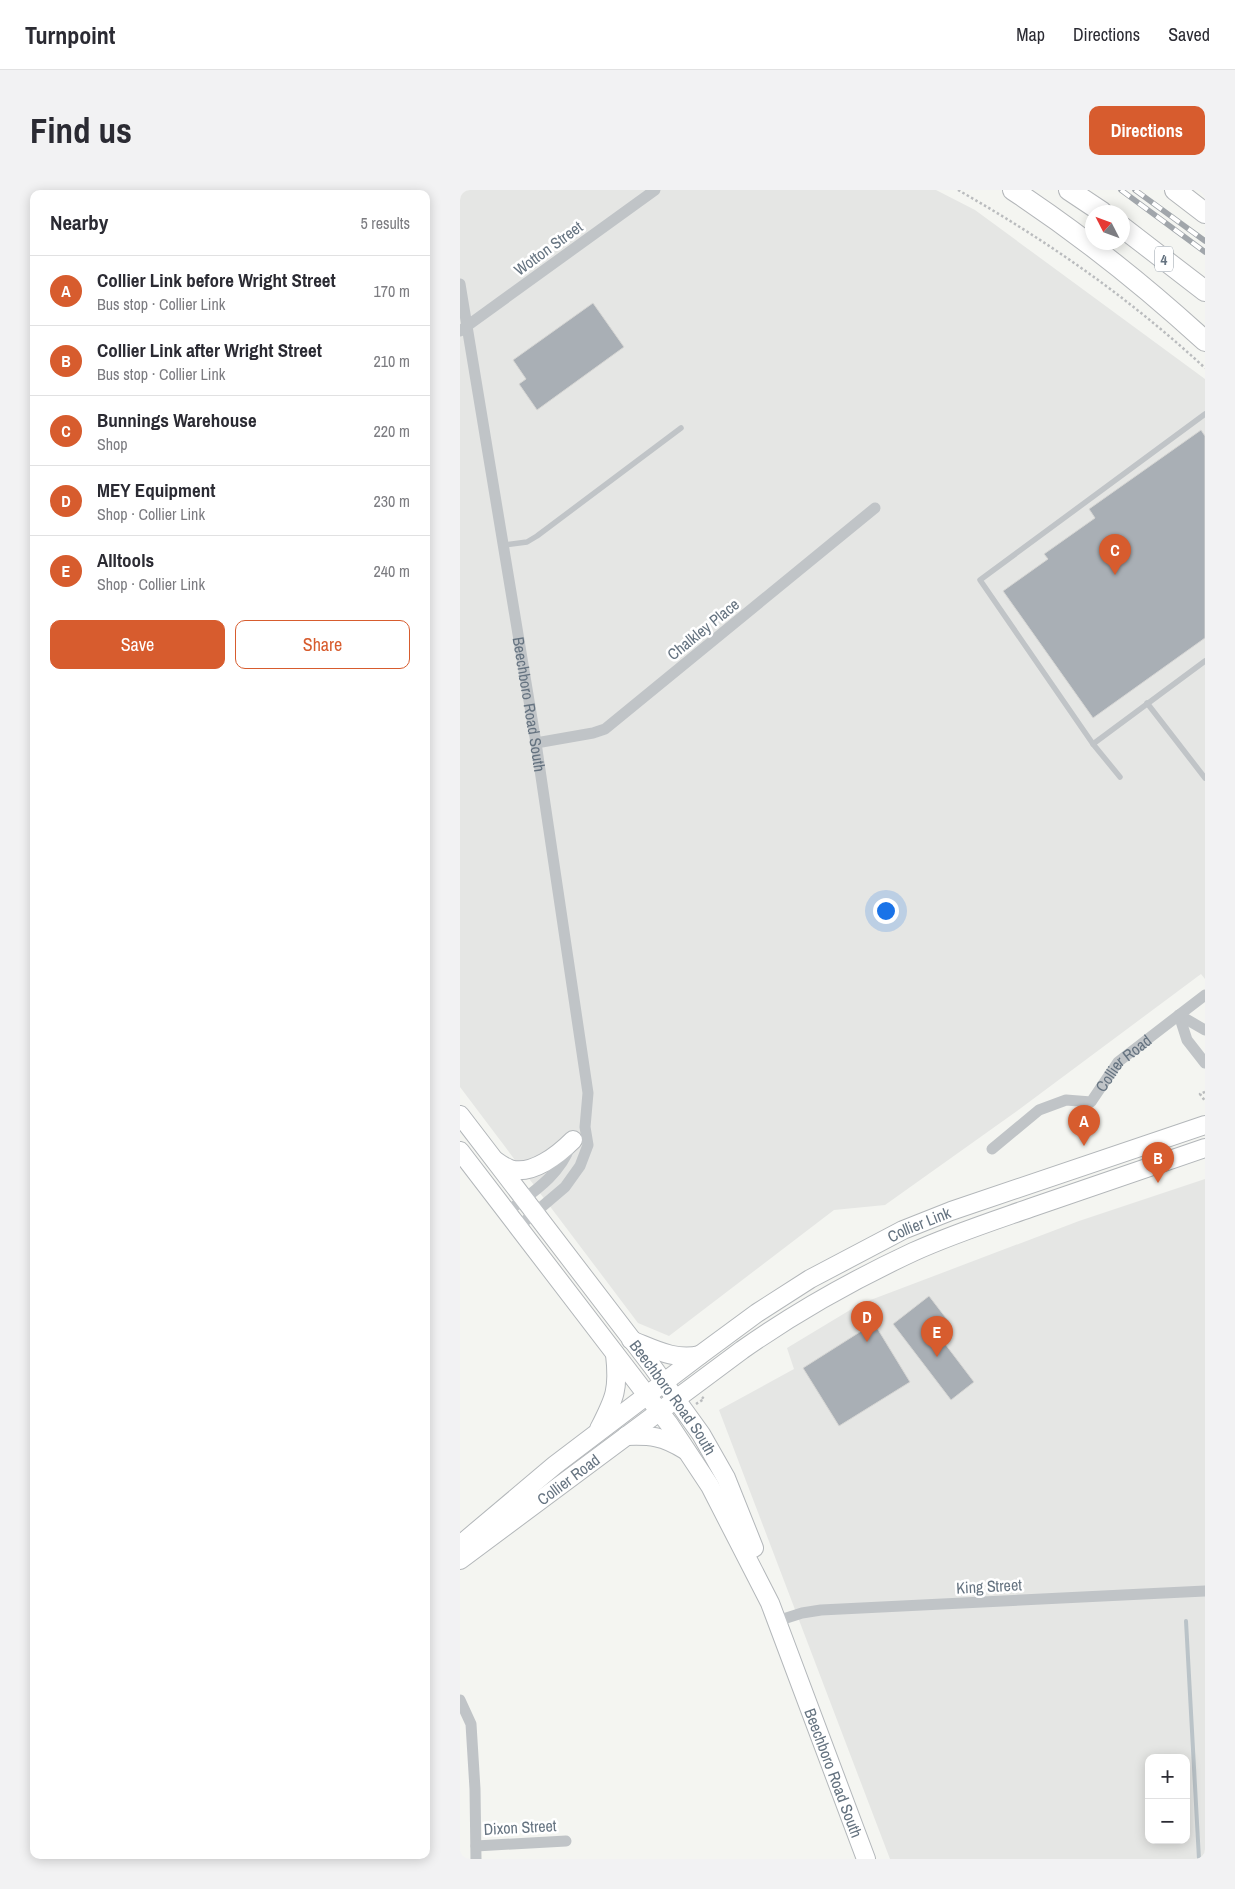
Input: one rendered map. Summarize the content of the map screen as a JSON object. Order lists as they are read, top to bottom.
{
  "streets": {
    "highway": ["4"],
    "main road": ["Beechboro Road South", "Collier Road", "Collier Link"],
    "street": [
      "Wotton Street",
      "Chalkley Place",
      "King Street",
      "Dixon Street"
    ]
  },
  "crossings": [
    ["Wotton Street", "Beechboro Road South"],
    ["Chalkley Place", "Beechboro Road South"],
    ["Beechboro Road South", "Collier Road"],
    ["Beechboro Road South", "Collier Link"],
    ["Beechboro Road South", "King Street"],
    ["Collier Road", "Collier Link"]
  ],
  "north": "top left",
  "page": {
    "header": "Turnpoint",
    "nav": ["Map", "Directions", "Saved"],
    "buttons": [
      "Directions",
      ["Save", "Share"]
    ],
    "title": "Find us",
    "heading": ["Nearby", "5 results"],
    "list": [
      {
        "mark": "A",
        "name": "Collier Link before Wright Street",
        "note": "Bus stop · Collier Link",
        "value": "170 m"
      },
      {
        "mark": "B",
        "name": "Collier Link after Wright Street",
        "note": "Bus stop · Collier Link",
        "value": "210 m"
      },
      {
        "mark": "C",
        "name": "Bunnings Warehouse",
        "note": "Shop",
        "value": "220 m"
      },
      {
        "mark": "D",
        "name": "MEY Equipment",
        "note": "Shop · Collier Link",
        "value": "230 m"
      },
      {
        "mark": "E",
        "name": "Alltools",
        "note": "Shop · Collier Link",
        "value": "240 m"
      }
    ],
    "pins": [
      "C",
      "A",
      "B",
      "D",
      "E"
    ],
    "map_buttons": ["+", "−"]
  }
}
